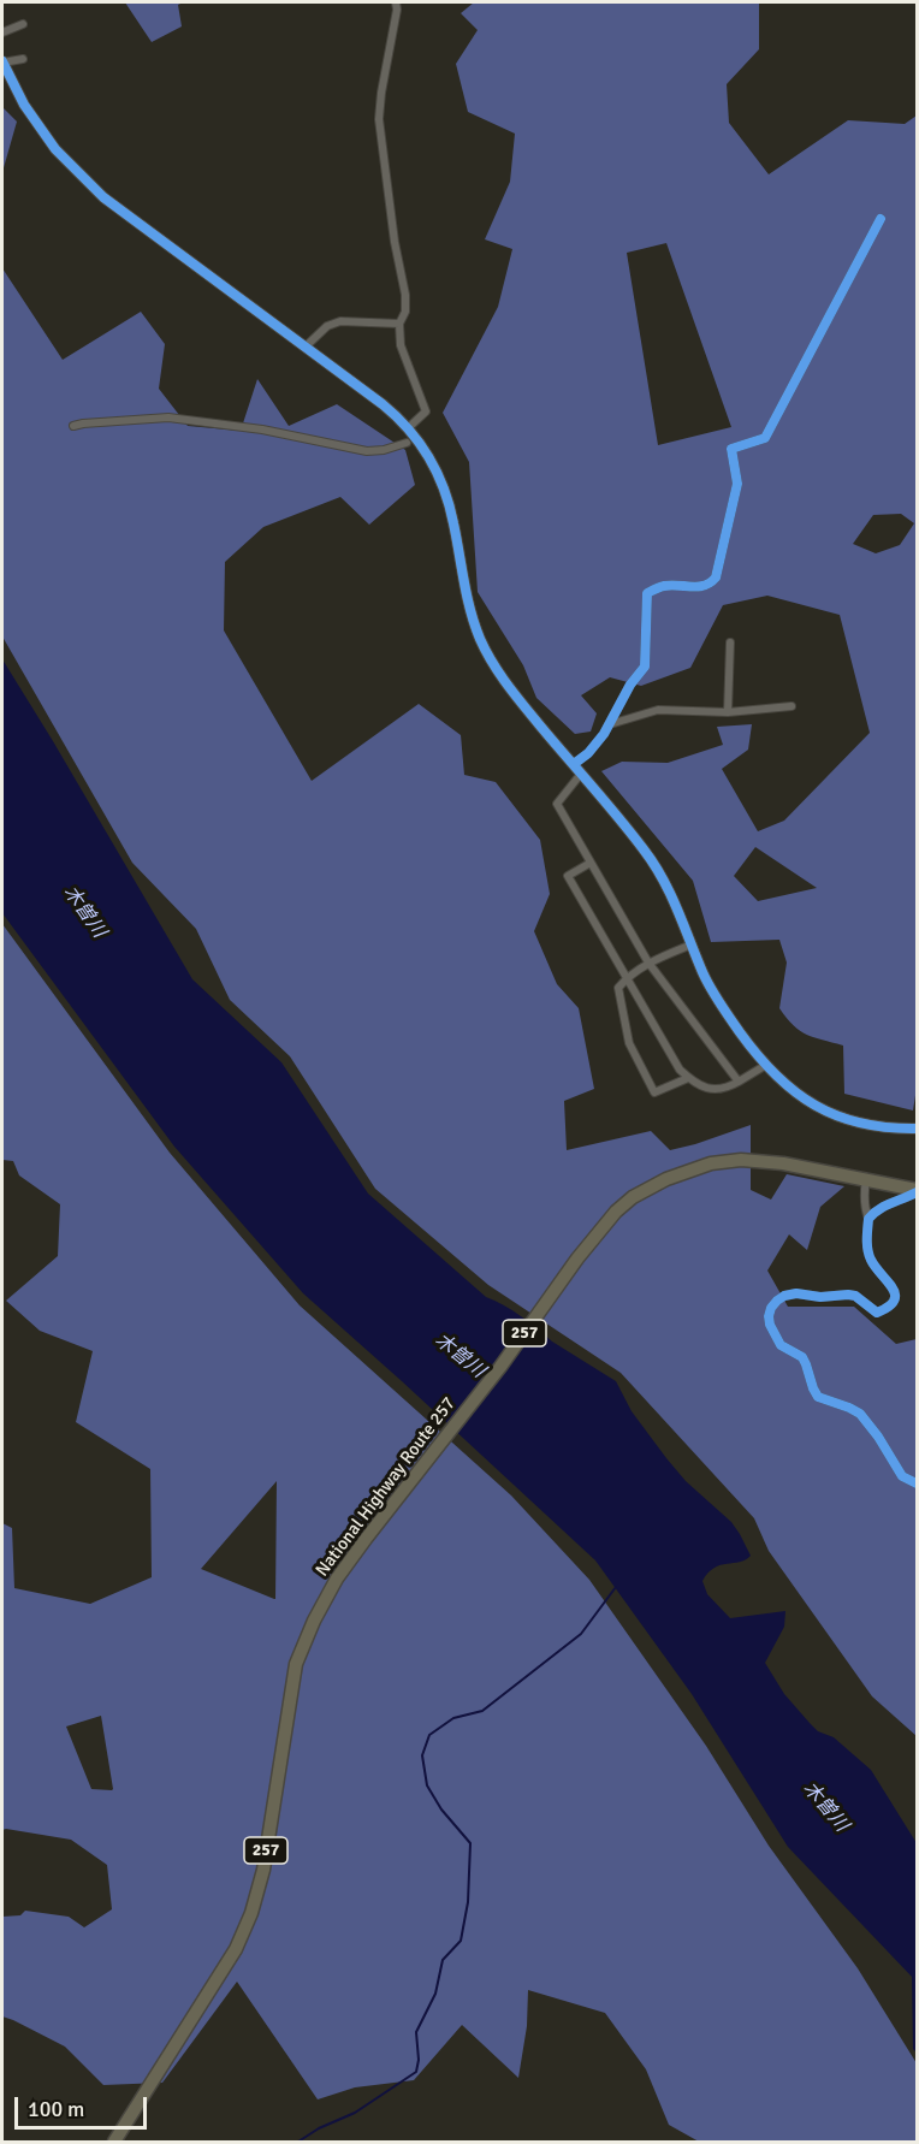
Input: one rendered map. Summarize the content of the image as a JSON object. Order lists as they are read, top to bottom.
{
  "streets": {
    "highway": ["257", "National Highway Route 257"]
  },
  "water": ["木曽川"],
  "scale_bar": "100 m"
}
